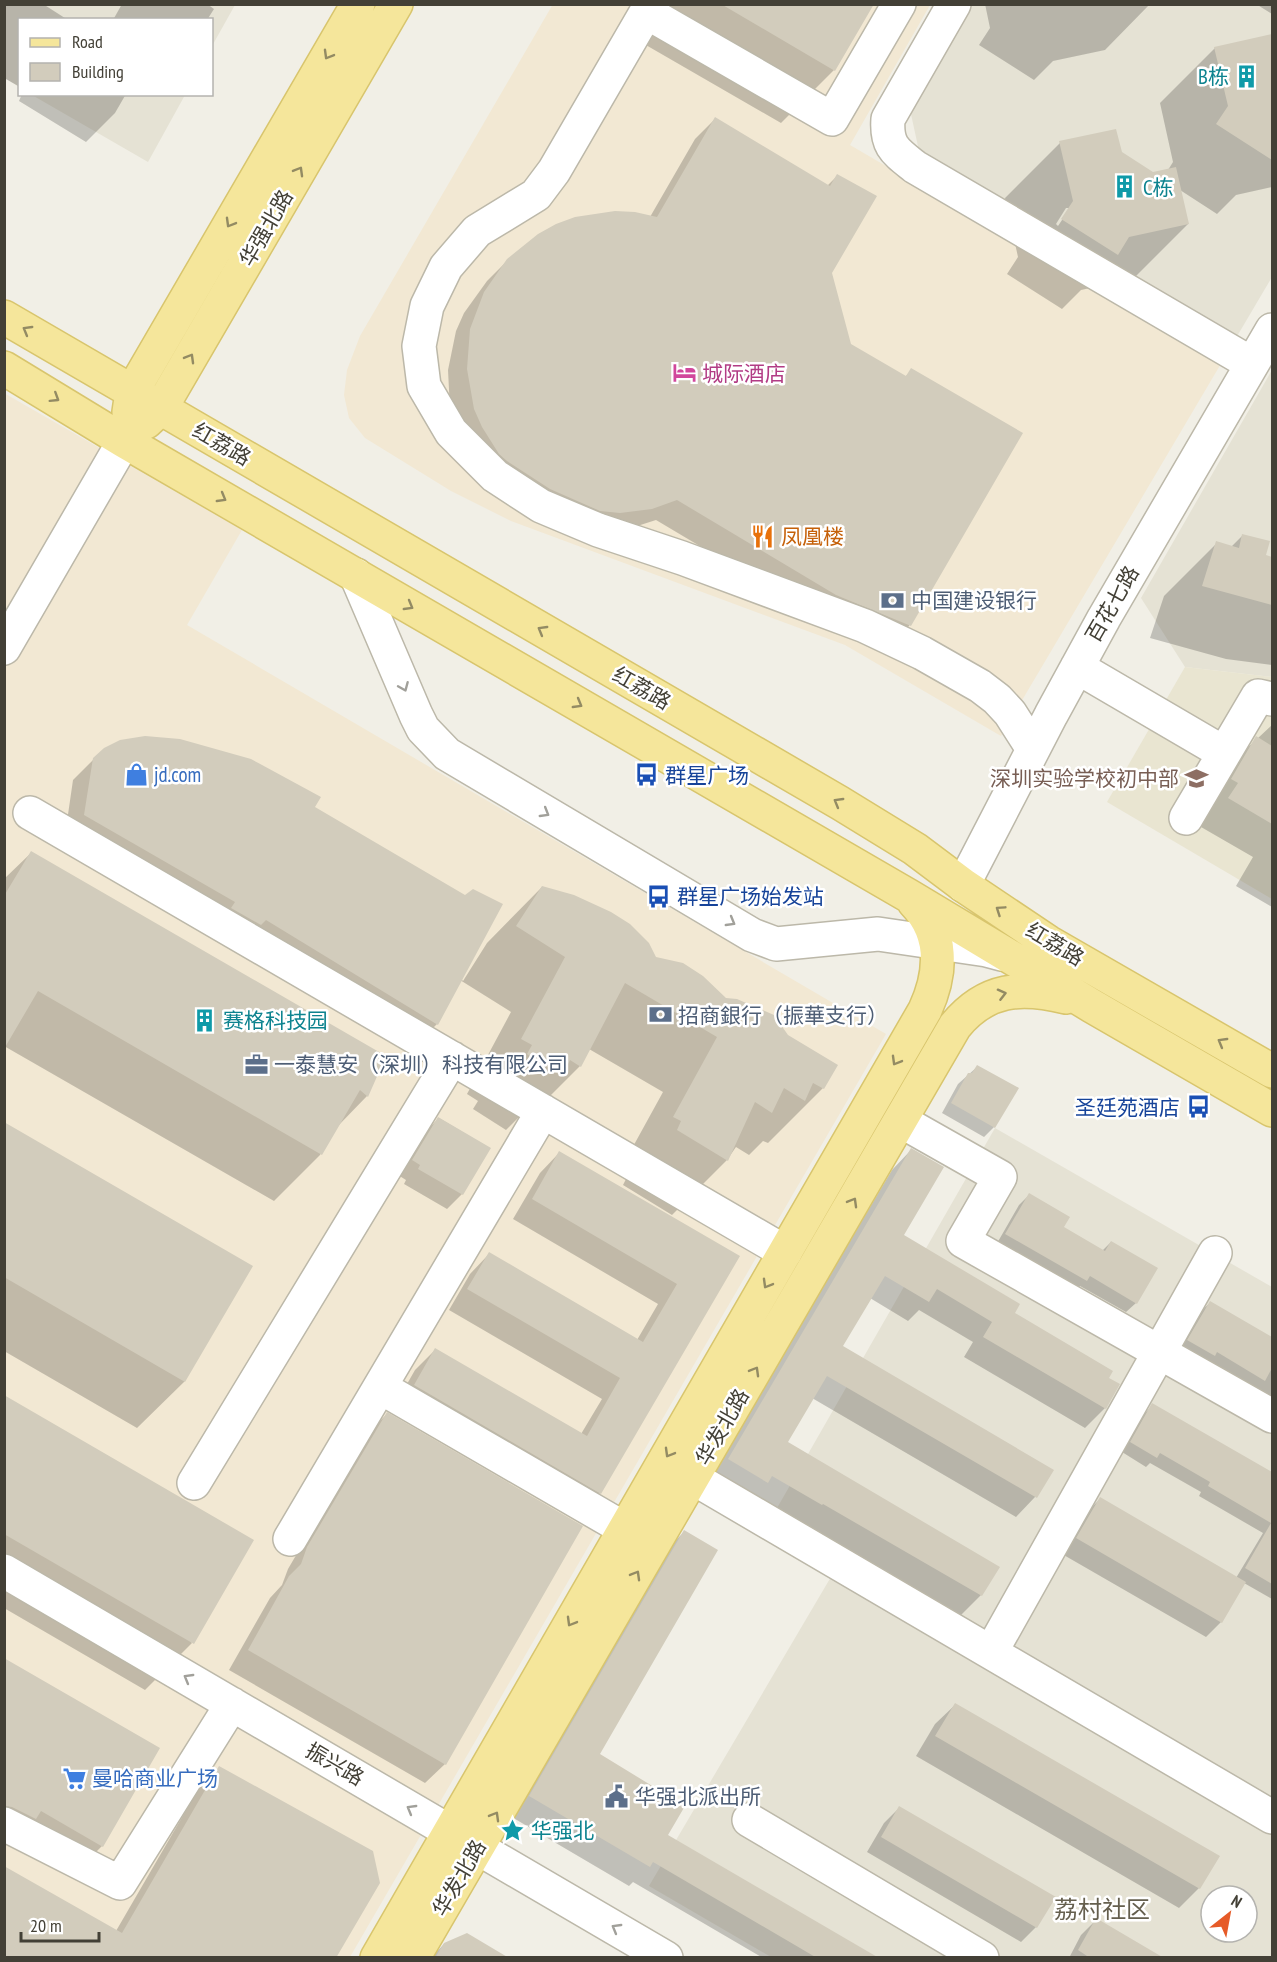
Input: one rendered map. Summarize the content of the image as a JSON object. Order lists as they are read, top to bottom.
{
  "streets": {
    "main road": ["华强北路", "红荔路", "华发北路"],
    "street": ["百花七路", "振兴路"]
  },
  "crossings": [
    ["华强北路", "红荔路"],
    ["红荔路", "百花七路"],
    ["红荔路", "华发北路"],
    ["华发北路", "振兴路"]
  ],
  "one_way": ["振兴路"],
  "districts": ["荔村社区"],
  "places": {
    "building": ["B栋", "C栋", "赛格科技园"],
    "hotel": ["城际酒店"],
    "restaurant": ["凤凰楼"],
    "bank": ["中国建设银行", "招商銀行（振華支行）"],
    "shop": ["jd.com"],
    "bus stop": ["群星广场", "群星广场始发站", "圣廷苑酒店"],
    "school or university": ["深圳实验学校初中部"],
    "office": ["一泰慧安（深圳）科技有限公司"],
    "supermarket": ["曼哈商业广场"],
    "public building": ["华强北派出所"],
    "place": ["华强北"]
  },
  "legend": ["Road", "Building"],
  "scale_bar": "20 m",
  "north": "top right"
}
